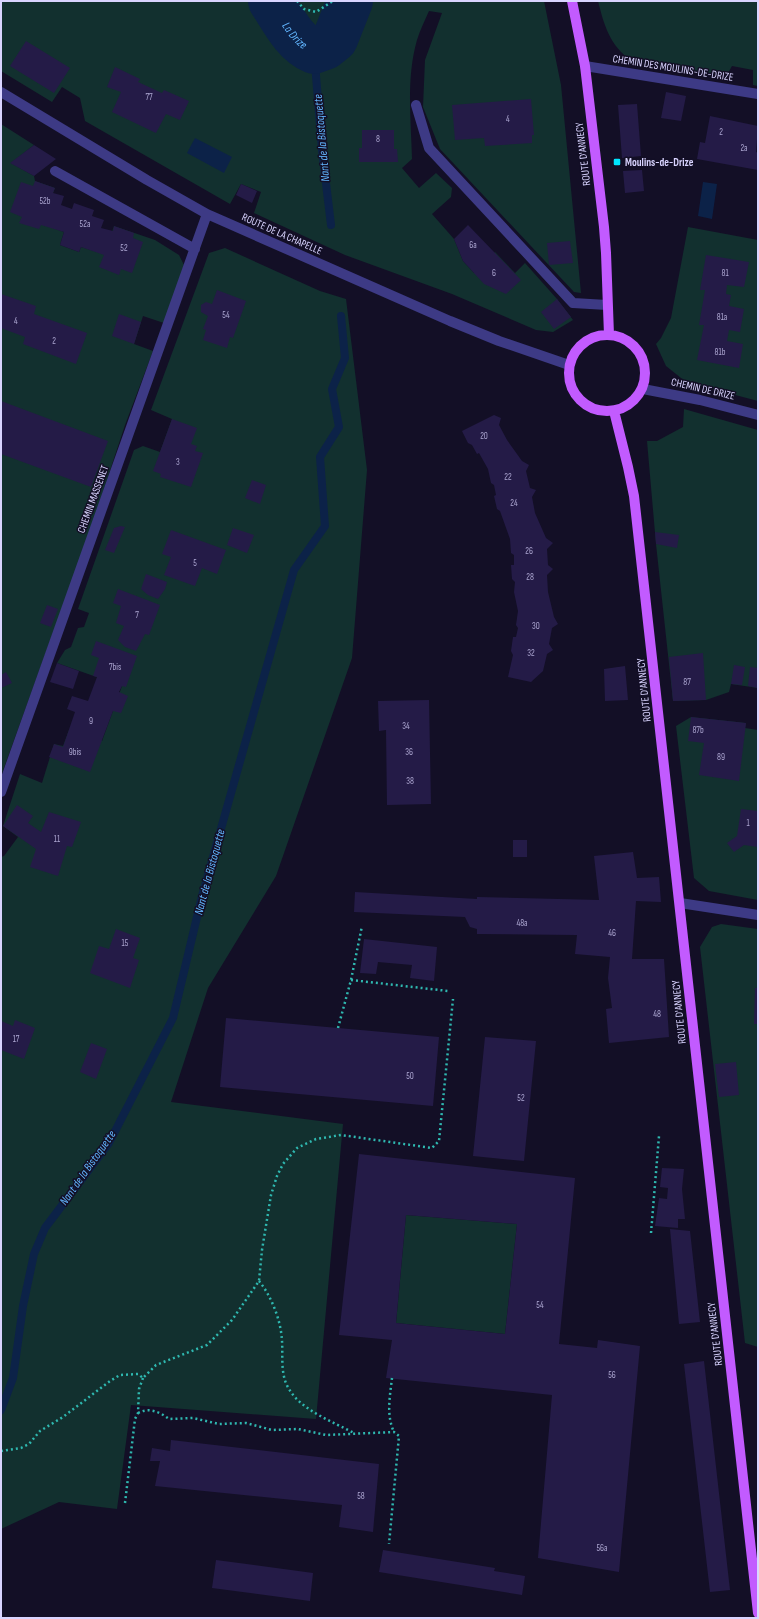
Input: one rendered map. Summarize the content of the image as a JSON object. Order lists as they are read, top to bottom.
{
  "streets": {
    "main road": ["ROUTE D'ANNECY"],
    "street": [
      "CHEMIN DES MOULINS-DE-DRIZE",
      "ROUTE DE LA CHAPELLE",
      "CHEMIN DE DRIZE",
      "CHEMIN MASSENET"
    ]
  },
  "crossings": [
    ["CHEMIN DES MOULINS-DE-DRIZE", "ROUTE D'ANNECY"],
    ["ROUTE D'ANNECY", "ROUTE DE LA CHAPELLE"],
    ["ROUTE D'ANNECY", "CHEMIN DE DRIZE"],
    ["ROUTE DE LA CHAPELLE", "CHEMIN DE DRIZE"],
    ["ROUTE DE LA CHAPELLE", "CHEMIN MASSENET"]
  ],
  "water": ["La Drize", "Nant de la Bistoquette"],
  "places": {
    "transit": ["Moulins-de-Drize"]
  },
  "house_numbers": [
    "77",
    "4",
    "2",
    "8",
    "2a",
    "52b",
    "52a",
    "6a",
    "52",
    "6",
    "81",
    "54",
    "81a",
    "4",
    "2",
    "81b",
    "20",
    "3",
    "22",
    "24",
    "26",
    "5",
    "28",
    "7",
    "30",
    "32",
    "7bis",
    "87",
    "9",
    "34",
    "87b",
    "9bis",
    "36",
    "89",
    "38",
    "1",
    "11",
    "48a",
    "46",
    "15",
    "48",
    "17",
    "50",
    "52",
    "54",
    "56",
    "58",
    "56a"
  ]
}
